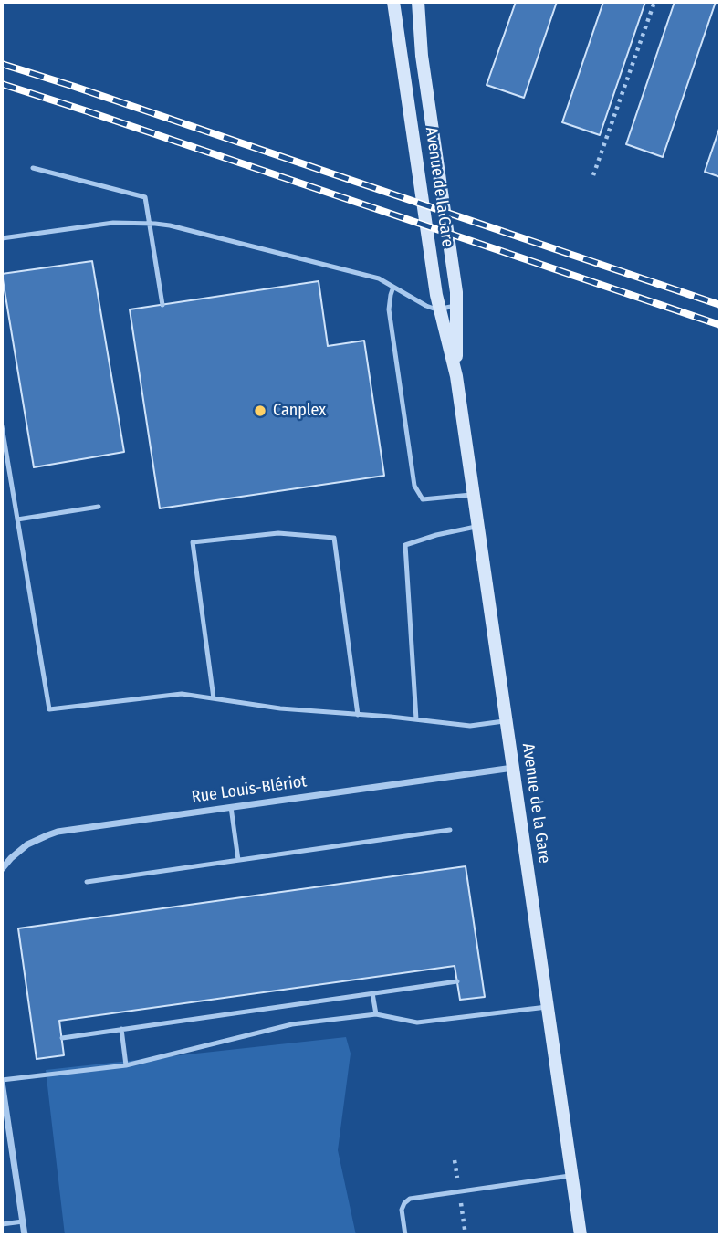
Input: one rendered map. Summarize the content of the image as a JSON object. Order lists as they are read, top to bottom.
{
  "streets": {
    "street": ["Avenue de la Gare", "Rue Louis-Blériot"]
  },
  "crossings": [
    ["Avenue de la Gare", "Rue Louis-Blériot"]
  ],
  "places": ["Canplex"]
}
